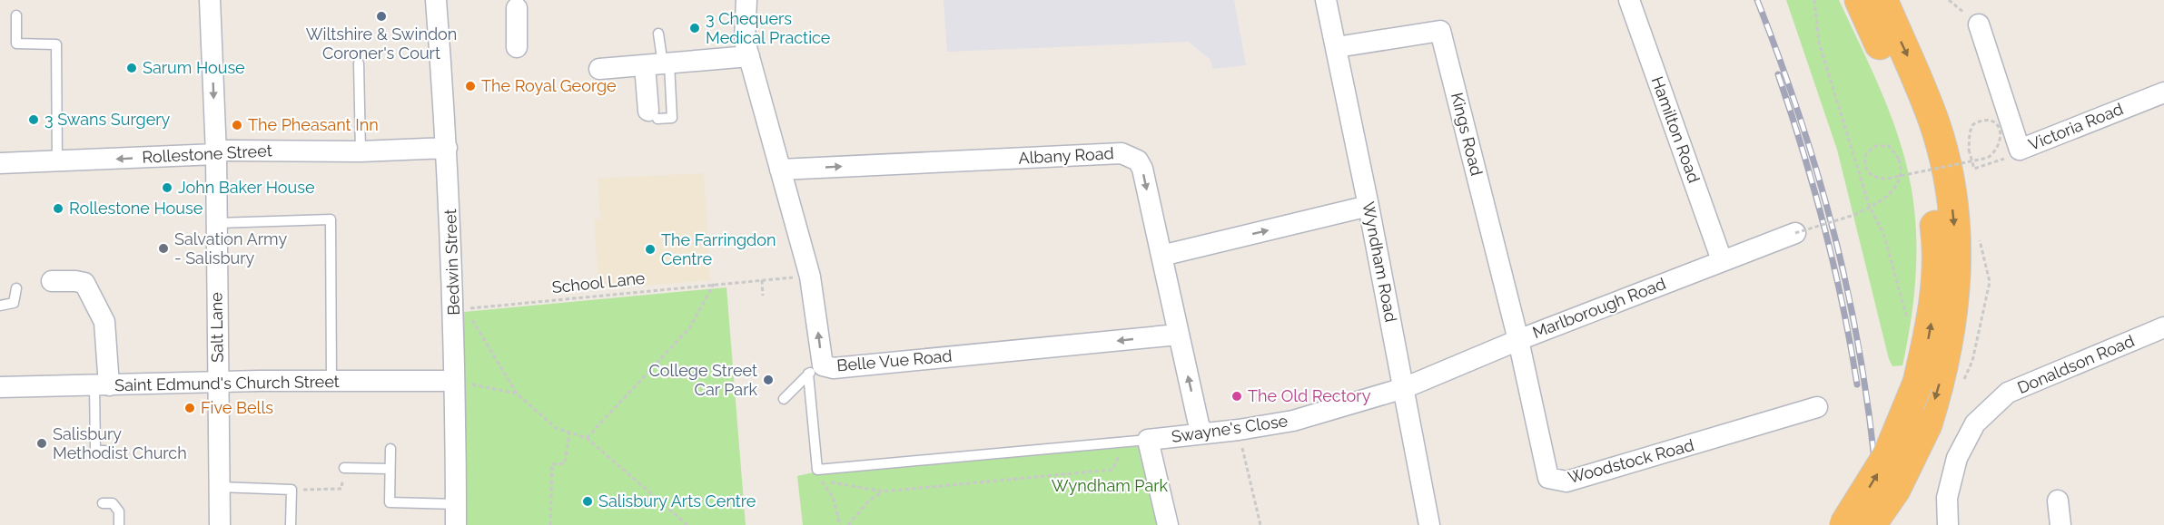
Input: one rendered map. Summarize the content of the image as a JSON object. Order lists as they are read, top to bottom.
{
  "streets": {
    "street": [
      "Victoria Road",
      "Hamilton Road",
      "Kings Road",
      "Rollestone Street",
      "Albany Road",
      "Bedwin Street",
      "Wyndham Road",
      "Marlborough Road",
      "Salt Lane",
      "Belle Vue Road",
      "Donaldson Road",
      "Saint Edmund's Church Street",
      "Swayne's Close",
      "Woodstock Road"
    ],
    "path": ["School Lane"]
  },
  "crossings": [
    ["Hamilton Road", "Marlborough Road"],
    ["Kings Road", "Wyndham Road"],
    ["Kings Road", "Marlborough Road"],
    ["Kings Road", "Woodstock Road"],
    ["Rollestone Street", "Bedwin Street"],
    ["Rollestone Street", "Salt Lane"],
    ["Albany Road", "Belle Vue Road"],
    ["Bedwin Street", "Saint Edmund's Church Street"],
    ["Wyndham Road", "Marlborough Road"],
    ["Wyndham Road", "Swayne's Close"],
    ["School Lane", "Belle Vue Road"],
    ["Marlborough Road", "Swayne's Close"],
    ["Marlborough Road", "Woodstock Road"],
    ["Salt Lane", "Saint Edmund's Church Street"]
  ],
  "one_way": ["Rollestone Street", "Albany Road", "Belle Vue Road"],
  "parks": ["Wyndham Park"],
  "places": [
    "Wiltshire & Swindon Coroner's Court",
    "3 Chequers Medical Practice",
    "Sarum House",
    "The Royal George",
    "3 Swans Surgery",
    "The Pheasant Inn",
    "John Baker House",
    "Rollestone House",
    "Salvation Army - Salisbury",
    "The Farringdon Centre",
    "College Street Car Park",
    "The Old Rectory",
    "Five Bells",
    "Salisbury Methodist Church",
    "Salisbury Arts Centre"
  ]
}
